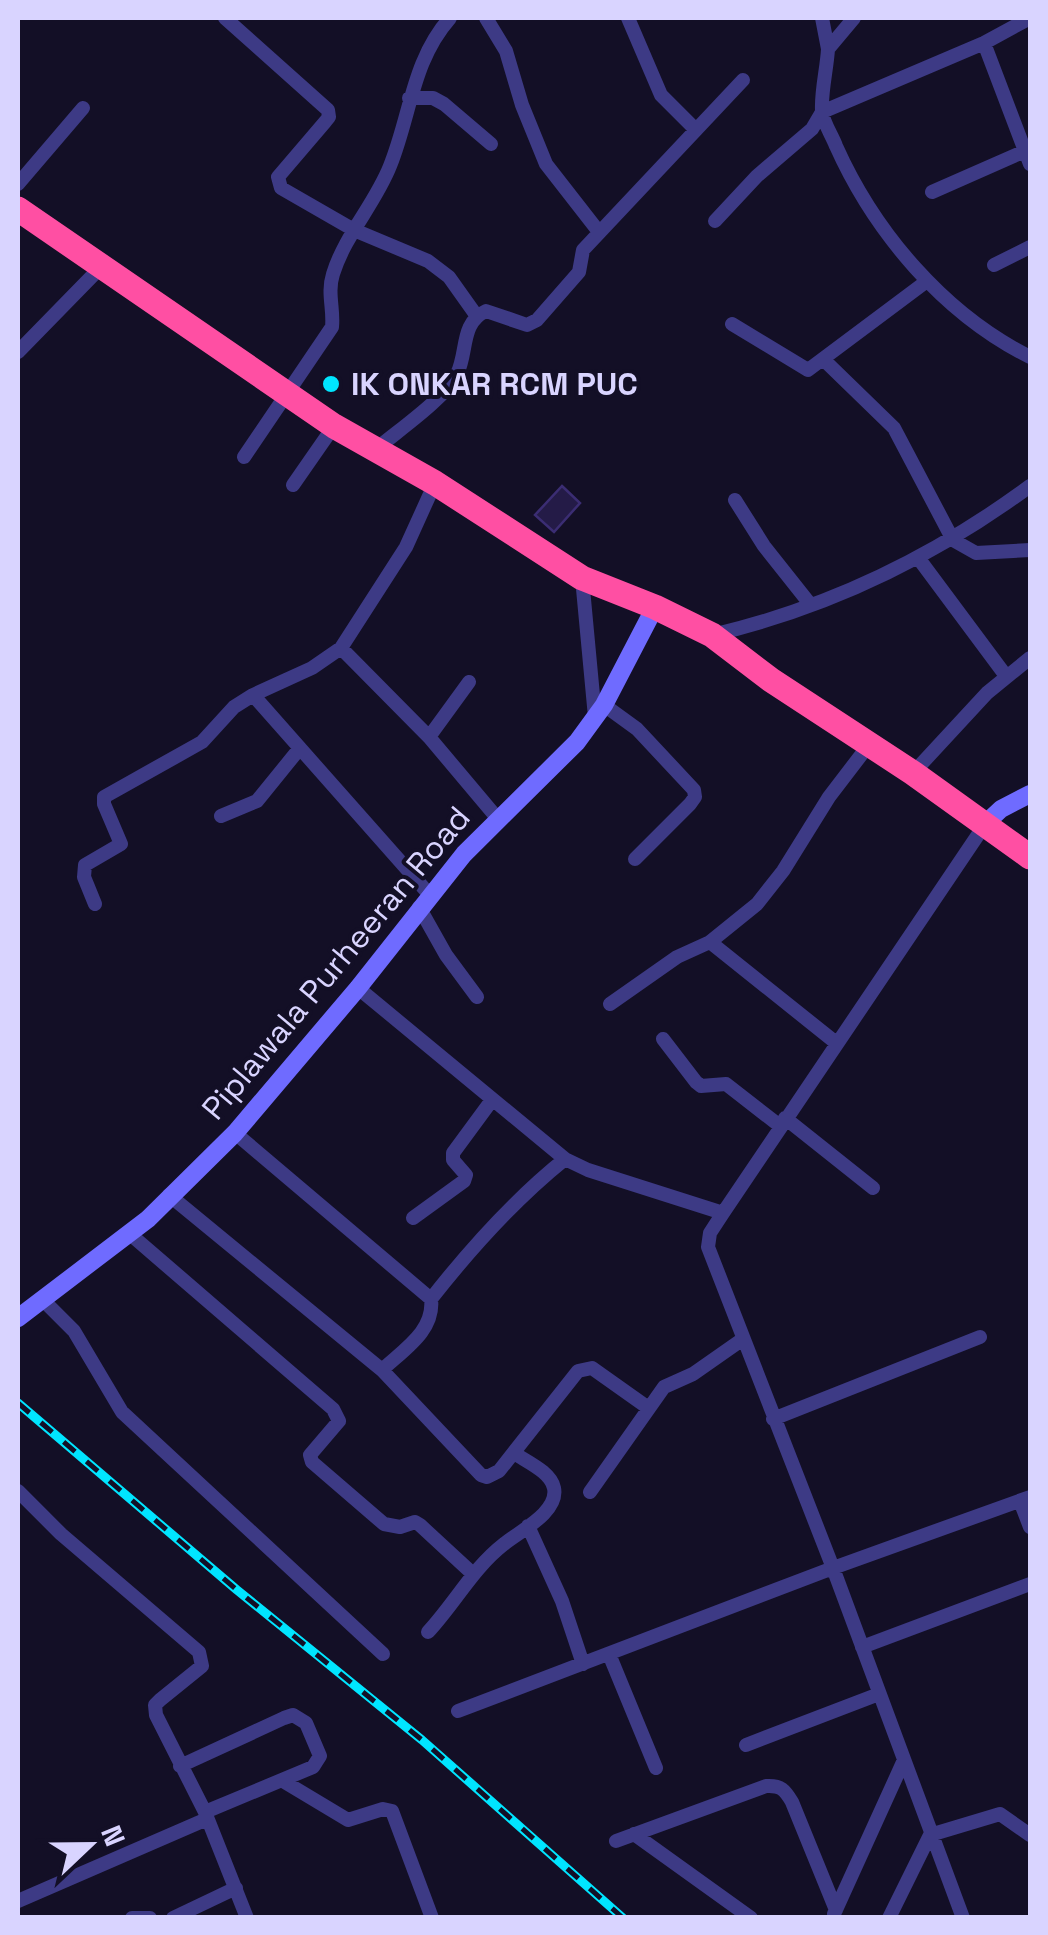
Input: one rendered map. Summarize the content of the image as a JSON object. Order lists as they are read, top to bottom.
{
  "streets": {
    "street": ["Piplawala Purheeran Road"]
  },
  "places": ["IK ONKAR RCM PUC"],
  "north": "right"
}
